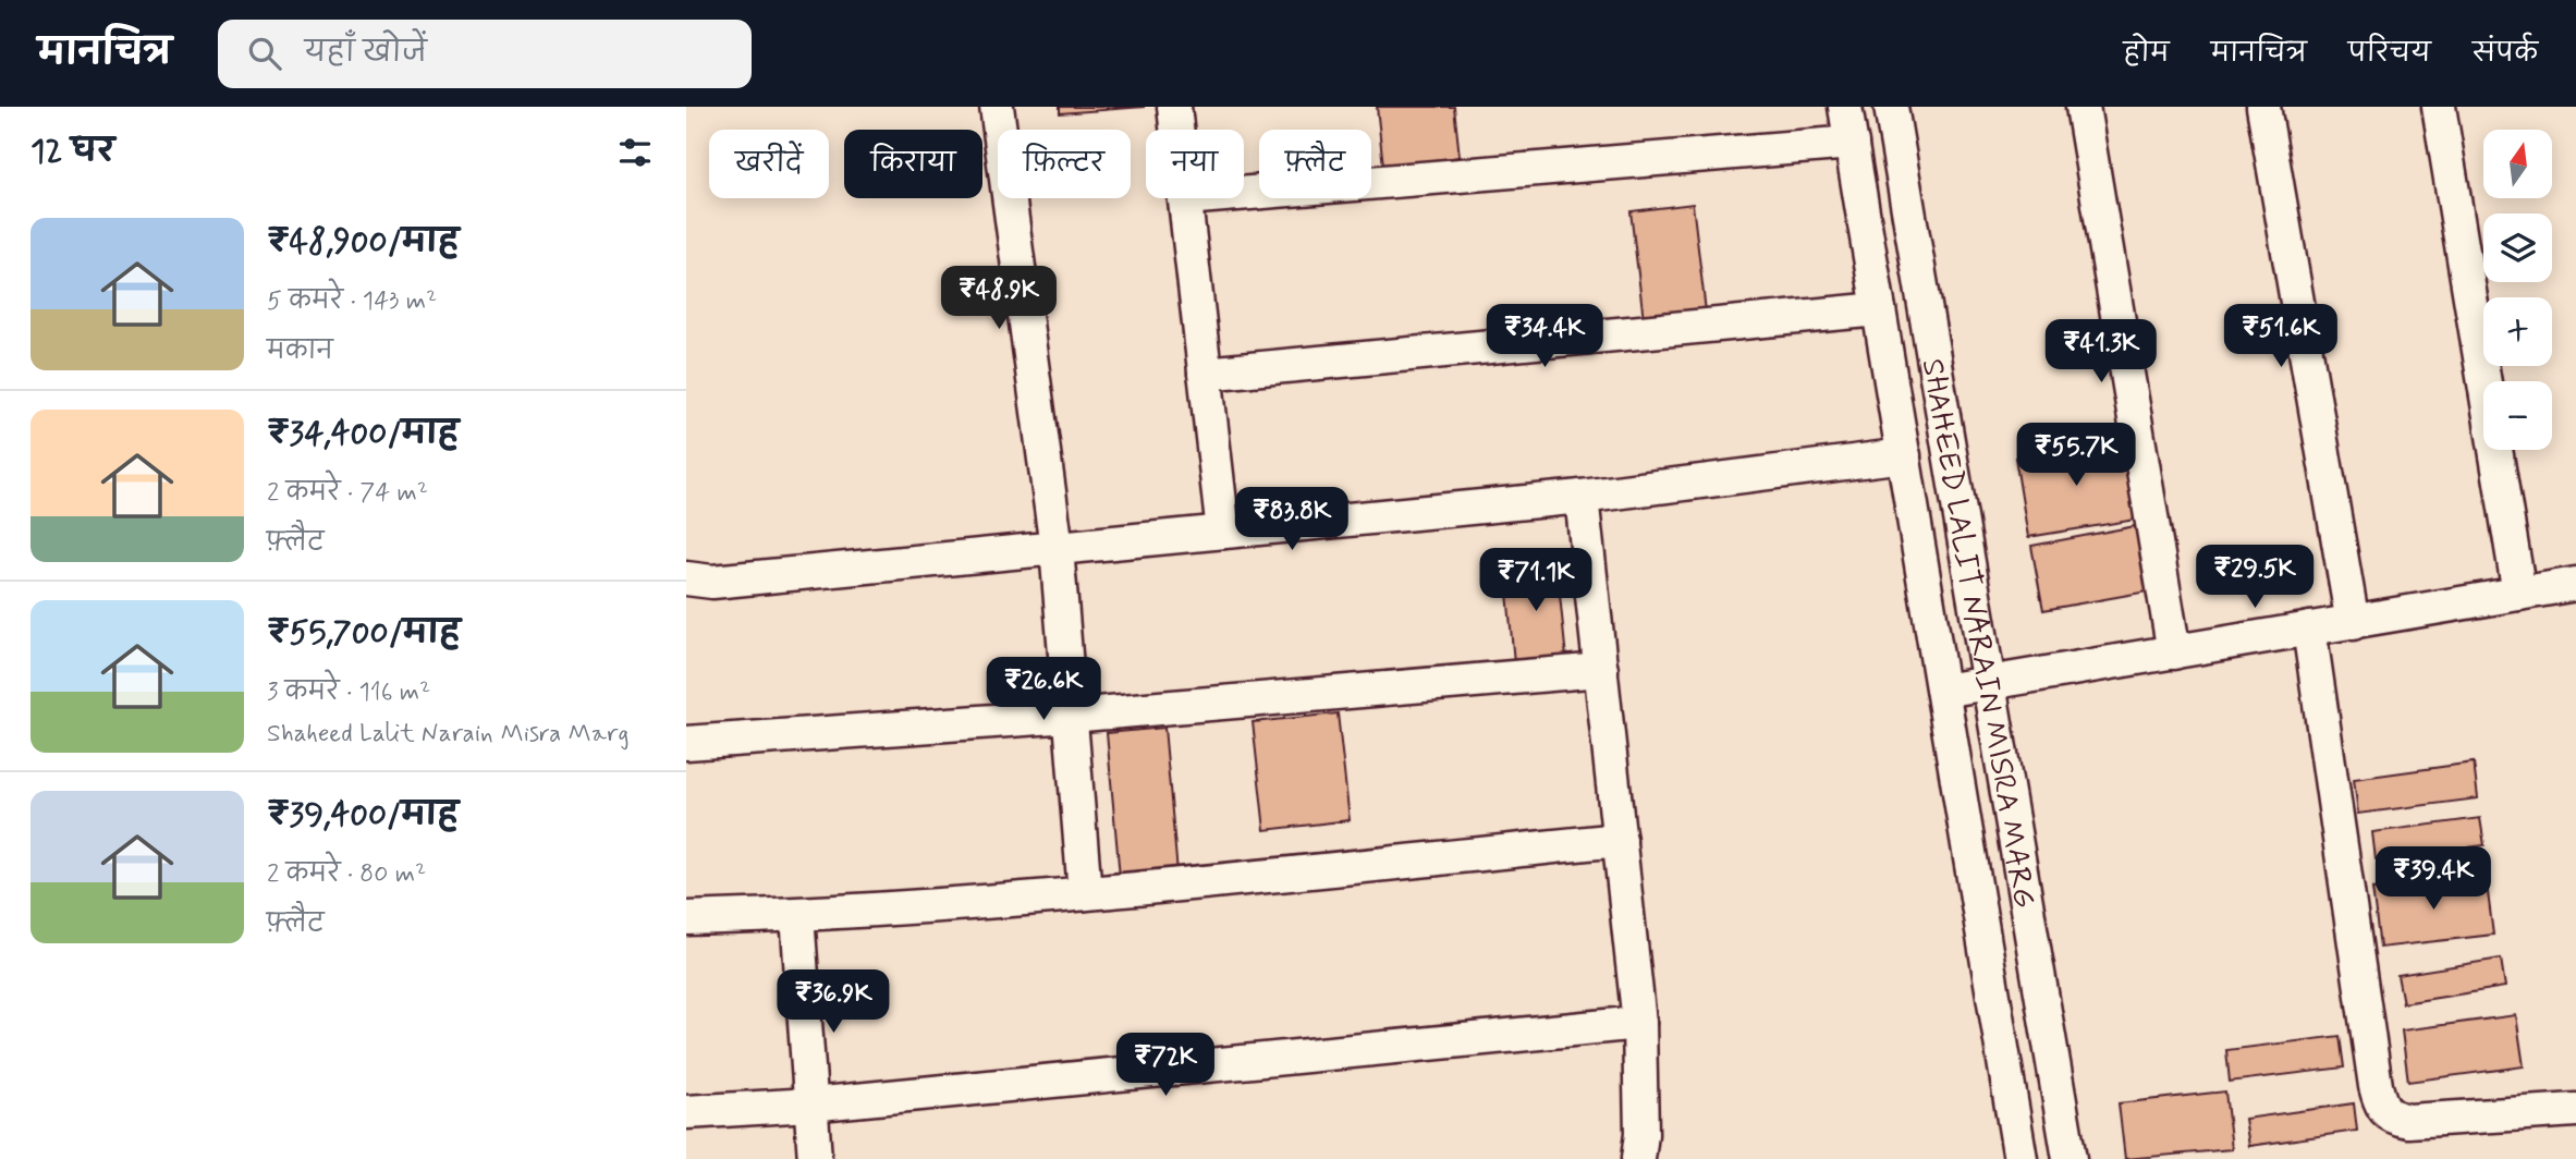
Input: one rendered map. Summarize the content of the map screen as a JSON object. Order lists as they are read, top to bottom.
{
  "streets": {
    "street": ["SHAHEED LALIT NARAIN MISRA MARG"]
  },
  "north": "top",
  "page": {
    "header": "मानचित्र",
    "search": "यहाँ खोजें",
    "nav": [
      "होम",
      "मानचित्र",
      "परिचय",
      "संपर्क"
    ],
    "heading": "12 घर",
    "map_buttons": ["+", "−"],
    "chip": [
      "खरीदें",
      "किराया",
      "फ़िल्टर",
      "नया",
      "फ़्लैट"
    ],
    "list": [
      {
        "name": "₹48,900/माह",
        "note": "5 कमरे · 143 m² · मकान"
      },
      {
        "name": "₹34,400/माह",
        "note": "2 कमरे · 74 m² · फ़्लैट"
      },
      {
        "name": "₹55,700/माह",
        "note": "3 कमरे · 116 m² · Shaheed Lalit Narain Misra Marg"
      },
      {
        "name": "₹39,400/माह",
        "note": "2 कमरे · 80 m² · फ़्लैट"
      }
    ],
    "price": [
      "₹48.9K",
      "₹34.4K",
      "₹51.6K",
      "₹41.3K",
      "₹55.7K",
      "₹83.8K",
      "₹29.5K",
      "₹71.1K",
      "₹26.6K",
      "₹39.4K",
      "₹36.9K",
      "₹72K"
    ]
  }
}
